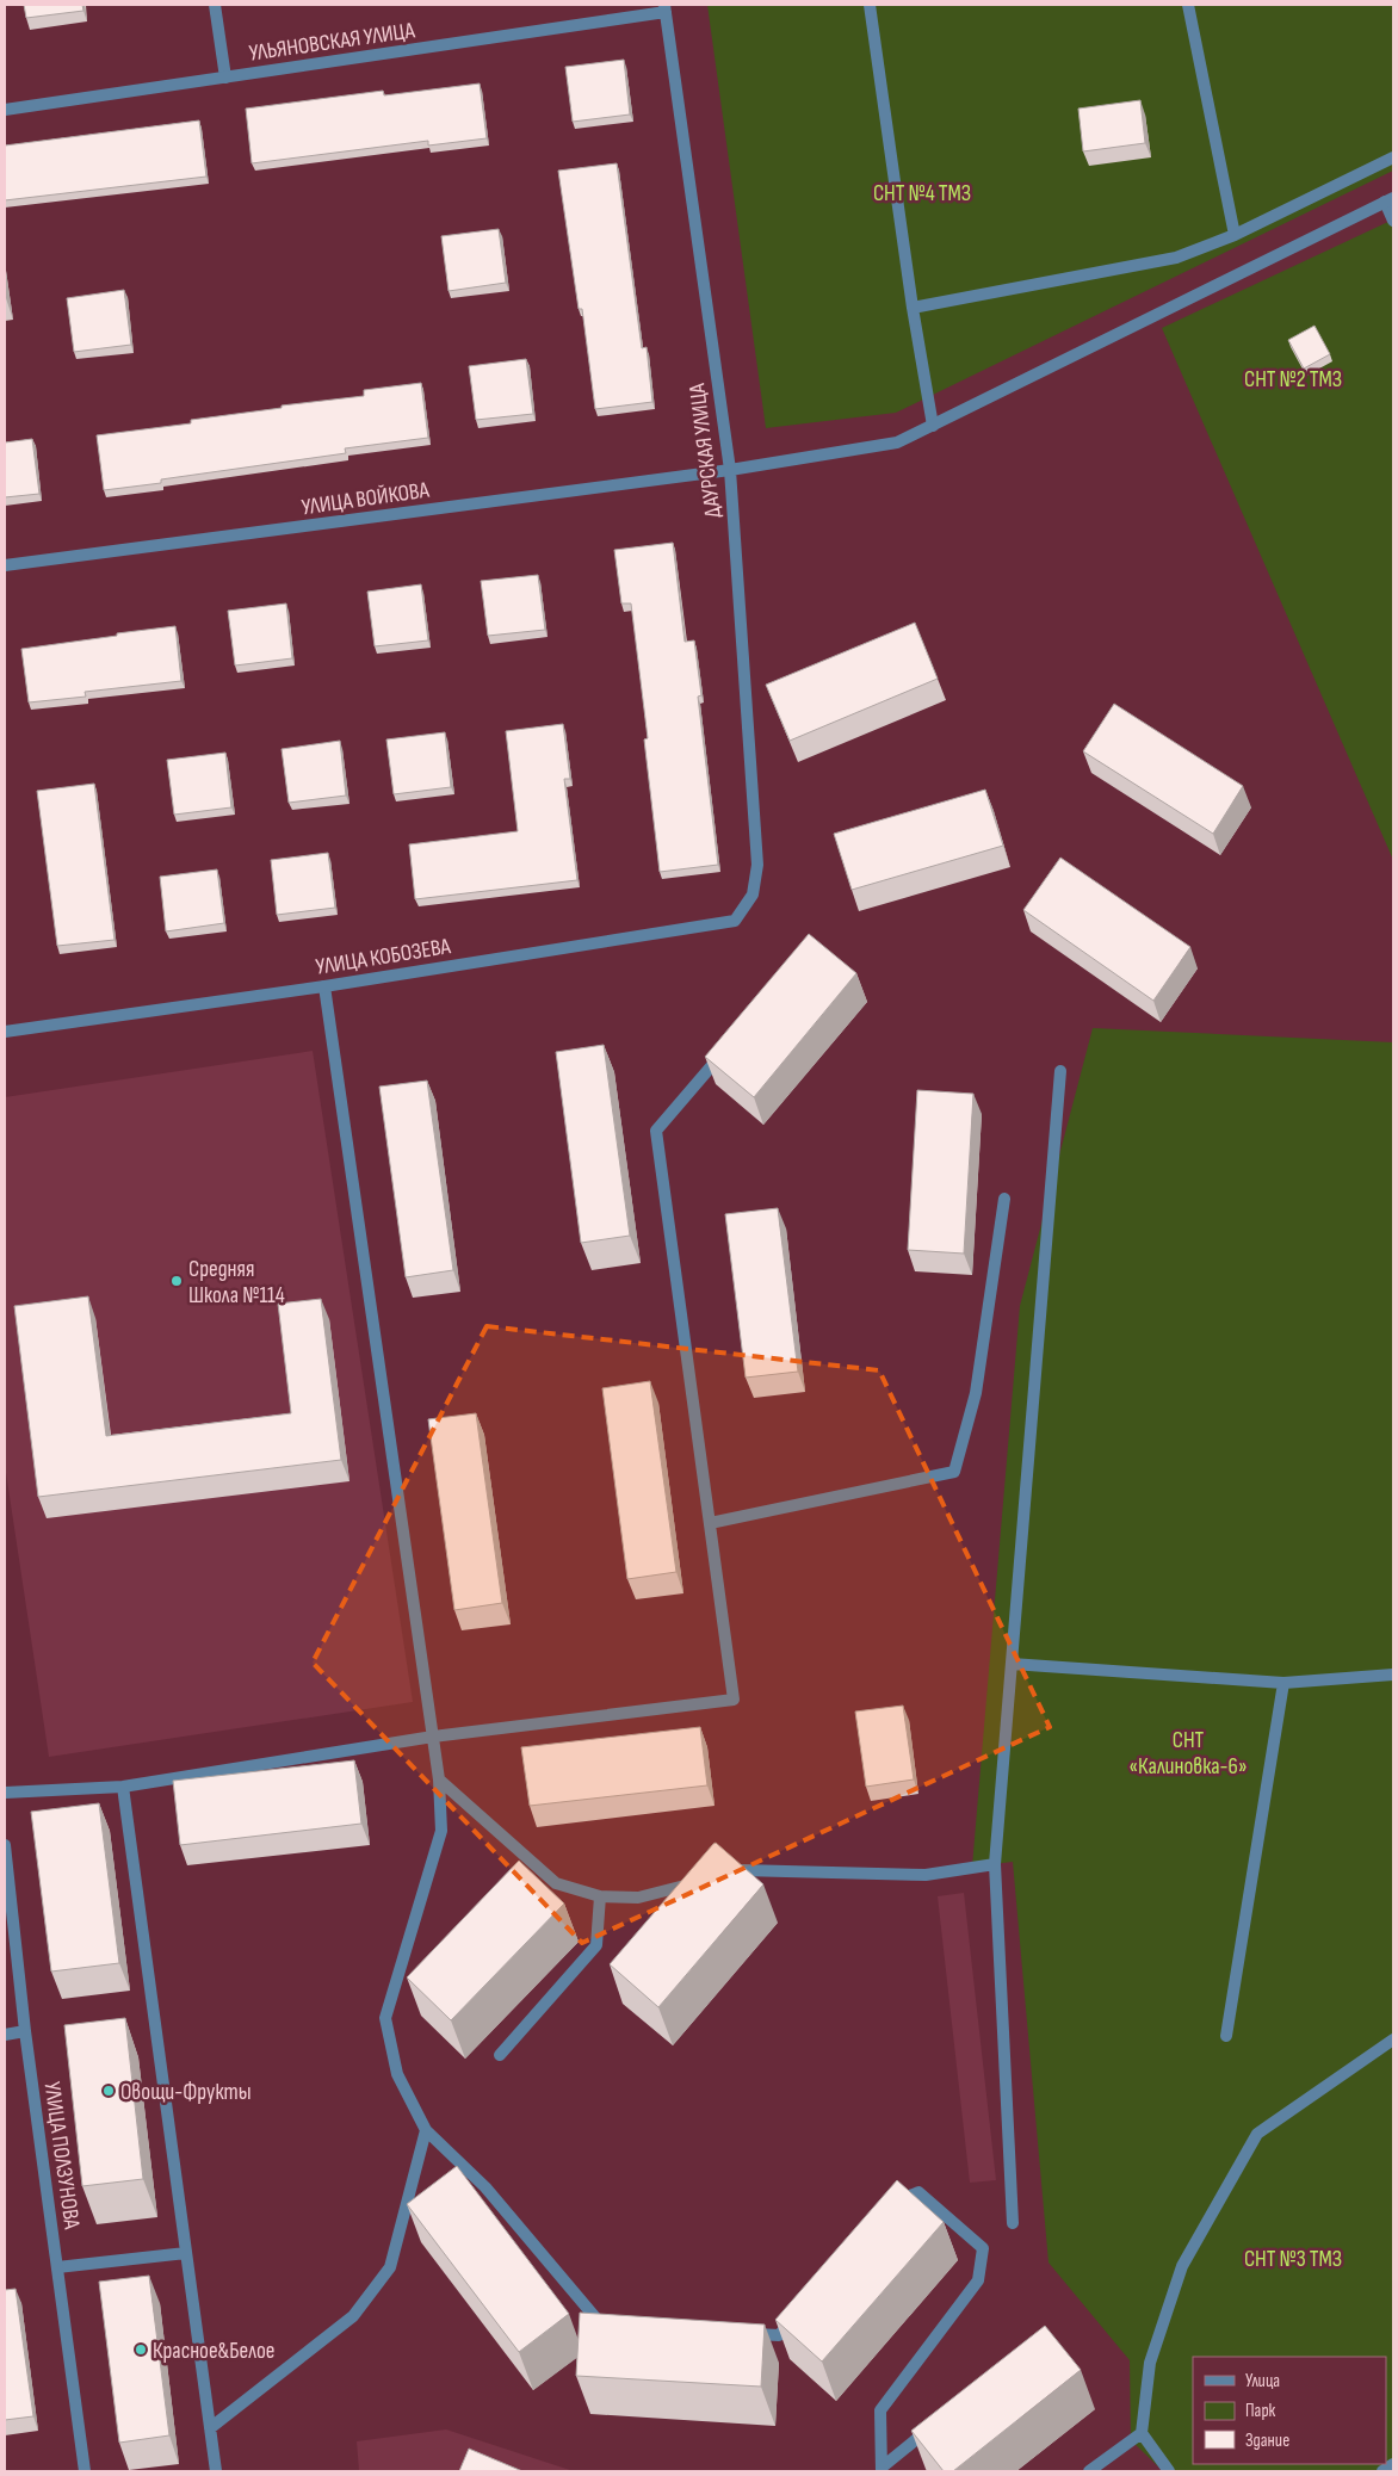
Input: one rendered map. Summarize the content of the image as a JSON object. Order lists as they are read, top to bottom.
{
  "streets": {
    "street": [
      "УЛЬЯНОВСКАЯ УЛИЦА",
      "ДАУРСКАЯ УЛИЦА",
      "УЛИЦА ВОЙКОВА",
      "УЛИЦА КОБОЗЕВА",
      "УЛИЦА ПОЛЗУНОВА"
    ]
  },
  "crossings": [
    ["УЛЬЯНОВСКАЯ УЛИЦА", "ДАУРСКАЯ УЛИЦА"],
    ["ДАУРСКАЯ УЛИЦА", "УЛИЦА ВОЙКОВА"],
    ["ДАУРСКАЯ УЛИЦА", "УЛИЦА КОБОЗЕВА"]
  ],
  "parks": [
    "СНТ №4 ТМЗ",
    "СНТ №2 ТМЗ",
    "СНТ «Калиновка-6»",
    "СНТ №3 ТМЗ"
  ],
  "places": ["Средняя Школа №114", "Овощи-Фрукты", "Красное&Белое"],
  "legend": ["Улица", "Парк", "Здание"]
}
